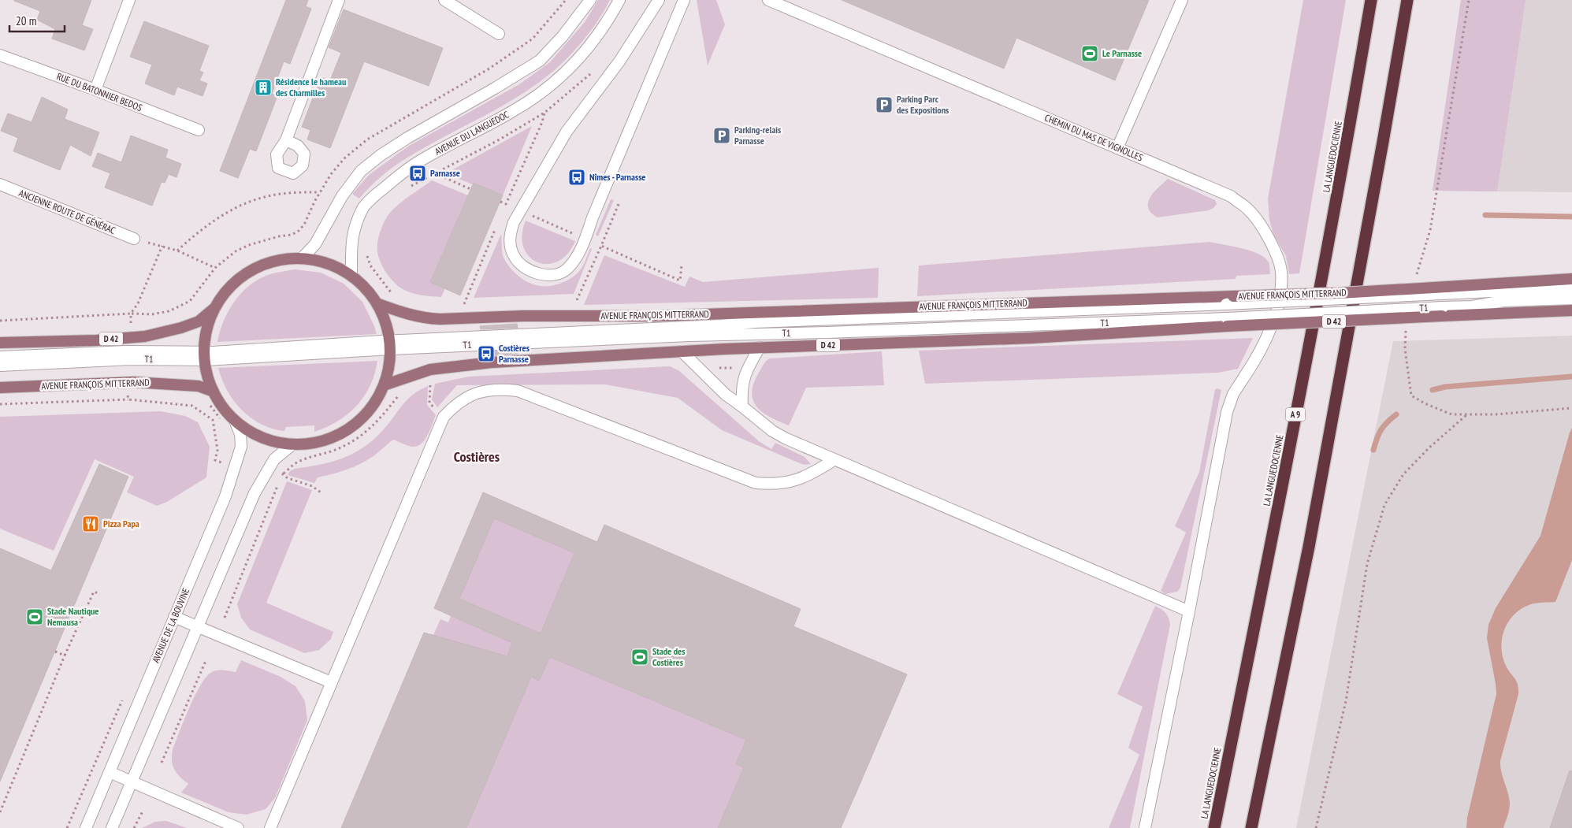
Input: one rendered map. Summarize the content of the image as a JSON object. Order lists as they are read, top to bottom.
{
  "streets": {
    "highway": ["LA LANGUEDOCIENNE", "A 9"],
    "main road": ["AVENUE FRANÇOIS MITTERRAND", "D 42"],
    "street": [
      "RUE DU BATONNIER BEDOS",
      "AVENUE DU LANGUEDOC",
      "CHEMIN DU MAS DE VIGNOLLES",
      "ANCIENNE ROUTE DE GÉNÉRAC",
      "T1",
      "AVENUE DE LA BOUVINE"
    ]
  },
  "crossings": [
    ["AVENUE FRANÇOIS MITTERRAND", "T1"],
    ["T1", "D 42"]
  ],
  "districts": ["Costières"],
  "places": {
    "sports": ["Le Parnasse", "Stade Nautique Nemausa", "Stade des Costières"],
    "building": ["Résidence le hameau des Charmilles"],
    "parking": ["Parking Parc des Expositions", "Parking-relais Parnasse"],
    "bus stop": ["Parnasse", "Nîmes - Parnasse", "Costières Parnasse"],
    "restaurant": ["Pizza Papa"]
  },
  "scale_bar": "20 m"
}
